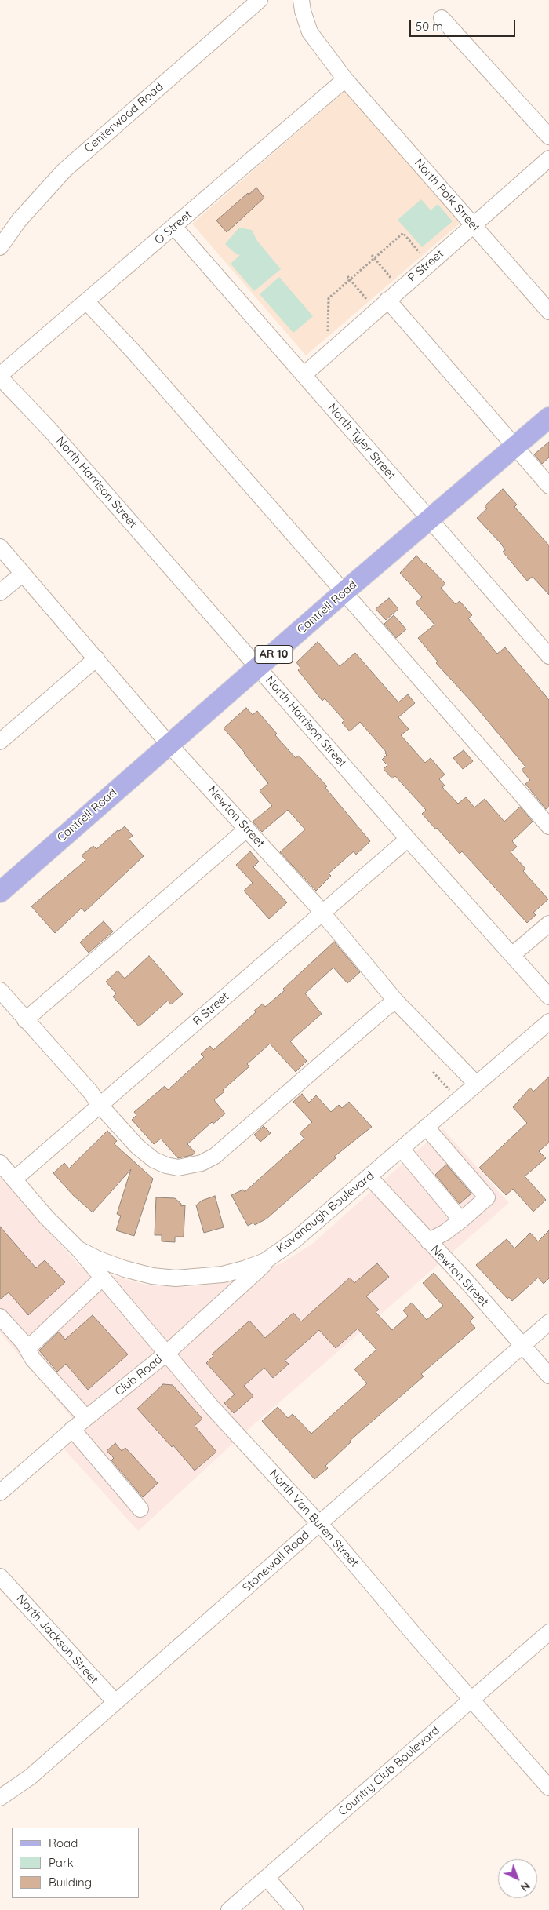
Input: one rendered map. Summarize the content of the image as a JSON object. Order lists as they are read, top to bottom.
{
  "streets": {
    "main road": ["Cantrell Road", "AR 10"],
    "street": [
      "Centerwood Road",
      "North Polk Street",
      "O Street",
      "P Street",
      "North Tyler Street",
      "North Harrison Street",
      "Newton Street",
      "R Street",
      "Kavanaugh Boulevard",
      "Club Road",
      "North Van Buren Street",
      "Stonewall Road",
      "North Jackson Street",
      "Country Club Boulevard"
    ]
  },
  "crossings": [
    ["North Polk Street", "O Street"],
    ["North Polk Street", "P Street"],
    ["O Street", "North Tyler Street"],
    ["O Street", "North Harrison Street"],
    ["P Street", "North Tyler Street"],
    ["North Tyler Street", "Cantrell Road"],
    ["North Harrison Street", "Cantrell Road"],
    ["North Harrison Street", "R Street"],
    ["Cantrell Road", "Newton Street"],
    ["Newton Street", "R Street"],
    ["Newton Street", "Kavanaugh Boulevard"],
    ["Newton Street", "Stonewall Road"],
    ["R Street", "Kavanaugh Boulevard"],
    ["Kavanaugh Boulevard", "Club Road"],
    ["Kavanaugh Boulevard", "North Van Buren Street"],
    ["Club Road", "North Van Buren Street"],
    ["North Van Buren Street", "Stonewall Road"],
    ["North Van Buren Street", "Country Club Boulevard"],
    ["Stonewall Road", "North Jackson Street"]
  ],
  "legend": ["Road", "Park", "Building"],
  "scale_bar": "50 m",
  "north": "bottom right"
}
